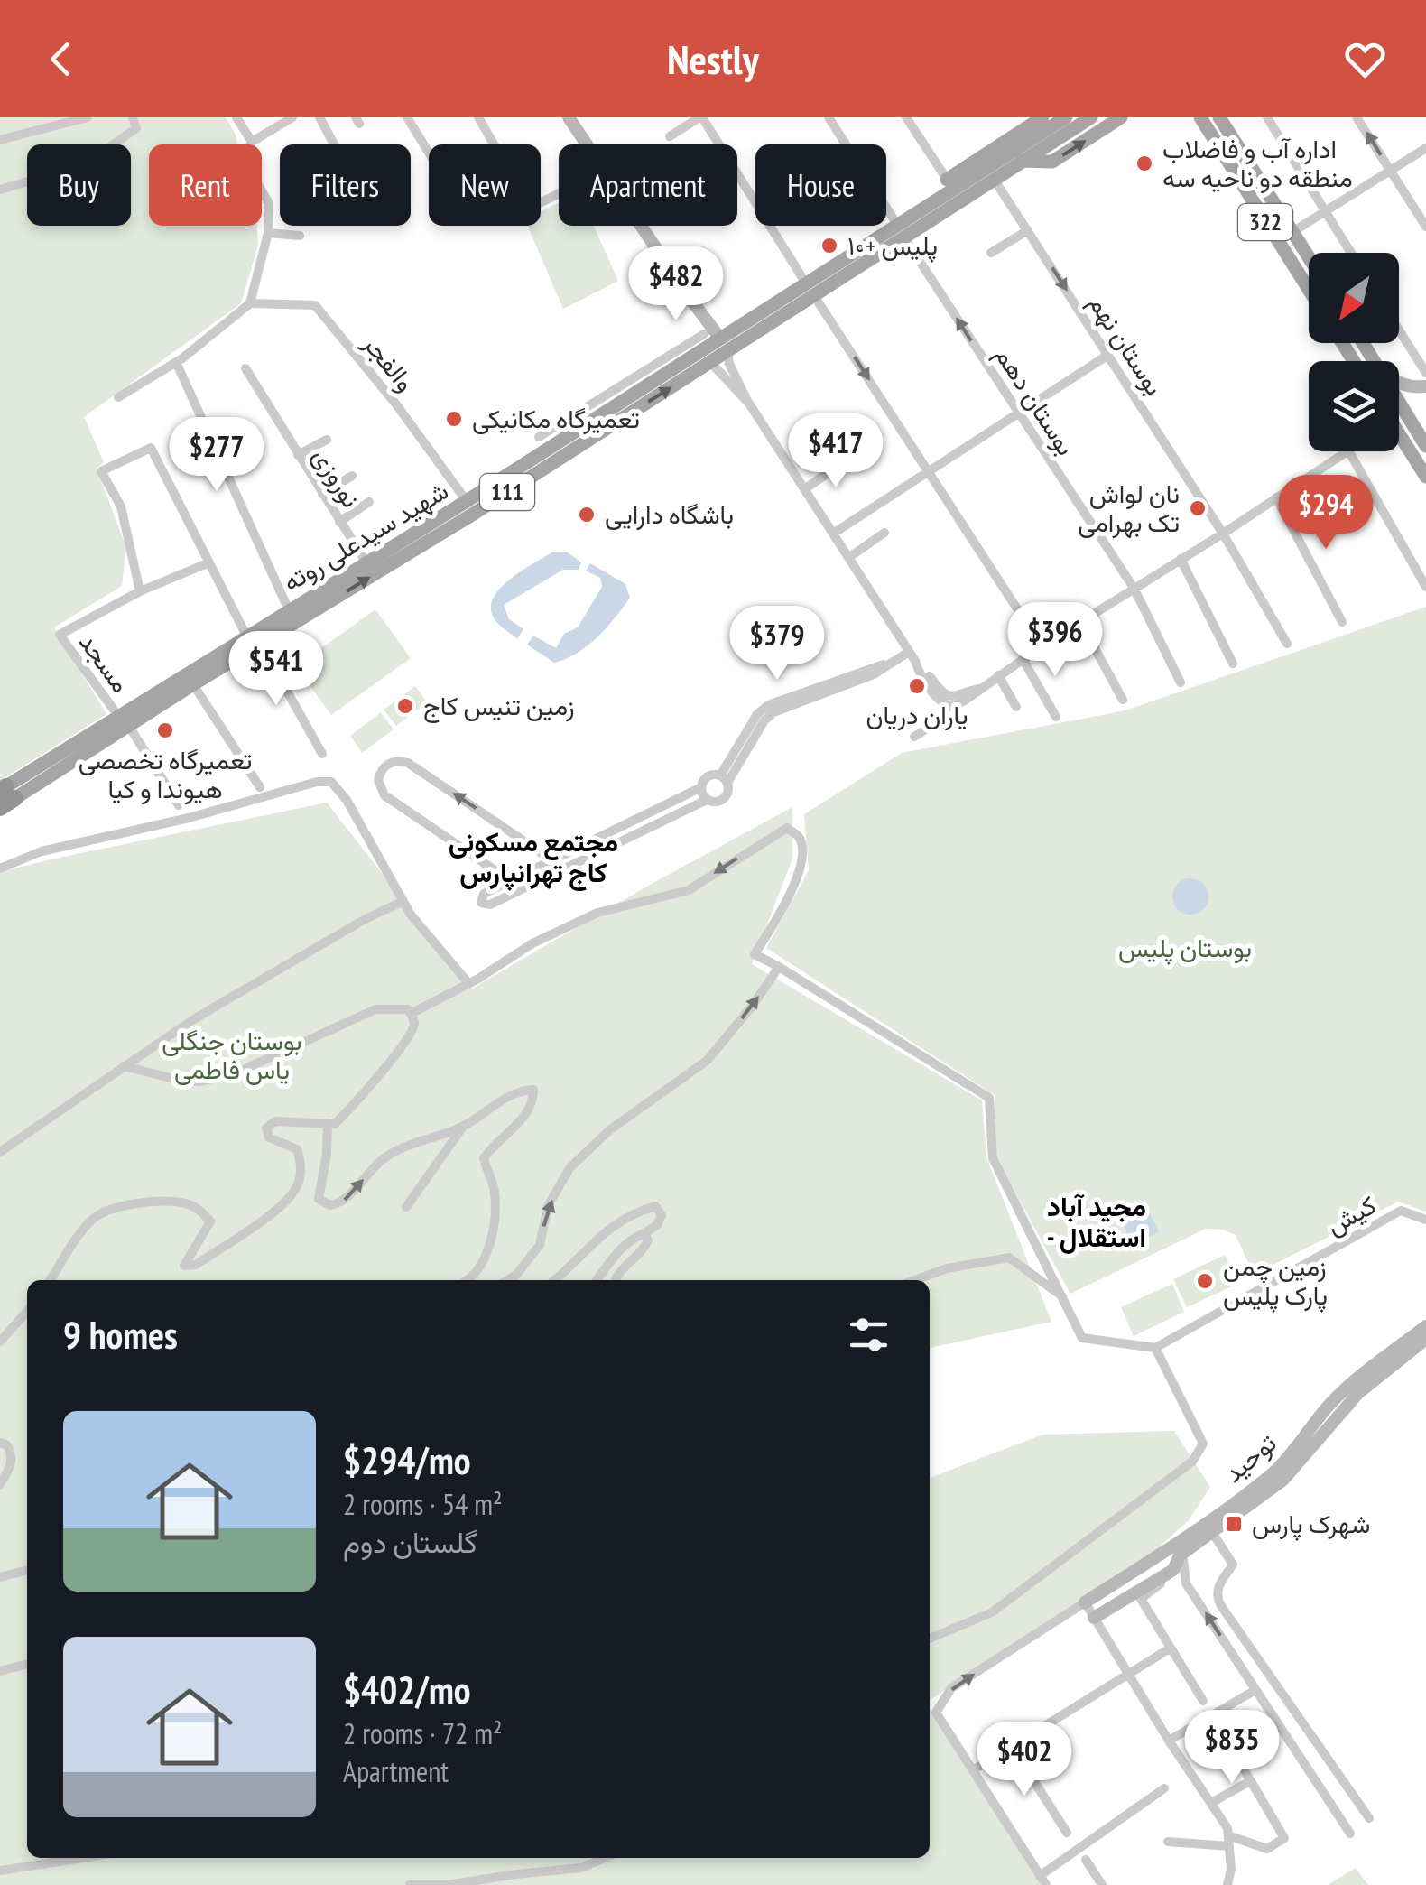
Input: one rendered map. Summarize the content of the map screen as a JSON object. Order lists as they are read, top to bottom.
{
  "streets": {
    "highway": ["111"],
    "main road": ["322", "شهید سیدعلی روته", "توحید"],
    "street": [
      "بوستان نهم",
      "والفجر",
      "بوستان دهم",
      "نوروزی",
      "مسجد",
      "کیش"
    ]
  },
  "crossings": [
    ["بوستان نهم", "شهید سیدعلی روته"],
    ["والفجر", "شهید سیدعلی روته"],
    ["بوستان دهم", "شهید سیدعلی روته"],
    ["نوروزی", "شهید سیدعلی روته"],
    ["111", "شهید سیدعلی روته"],
    ["شهید سیدعلی روته", "مسجد"]
  ],
  "districts": ["مجتمع مسکونی کاج تهرانپارس", "مجید آباد - استقلال"],
  "parks": ["بوستان پلیس", "بوستان جنگلی یاس فاطمی"],
  "places": {
    "other": [
      "اداره آب و فاضلاب منطقه دو ناحیه سه",
      "پلیس +۱۰",
      "تعمیرگاه مکانیکی",
      "نان‌ لواش‌ تک‌ بهرامی",
      "باشگاه دارایی",
      "یاران دریان",
      "زمین تنیس کاج",
      "تعمیرگاه تخصصی هیوندا و کیا",
      "زمین چمن پارک پلیس"
    ],
    "transit": ["شهرک پارس"]
  },
  "north": "bottom left",
  "page": {
    "header": "Nestly",
    "chip": [
      "Buy",
      "Rent",
      "Filters",
      "New",
      "Apartment",
      "House"
    ],
    "price": [
      "$482",
      "$417",
      "$277",
      "$294",
      "$396",
      "$379",
      "$541",
      "$835",
      "$402"
    ],
    "heading": "9 homes",
    "list": [
      {
        "name": "$294/mo",
        "note": "2 rooms · 54 m² · گلستان دوم"
      },
      {
        "name": "$402/mo",
        "note": "2 rooms · 72 m² · Apartment"
      }
    ]
  }
}
